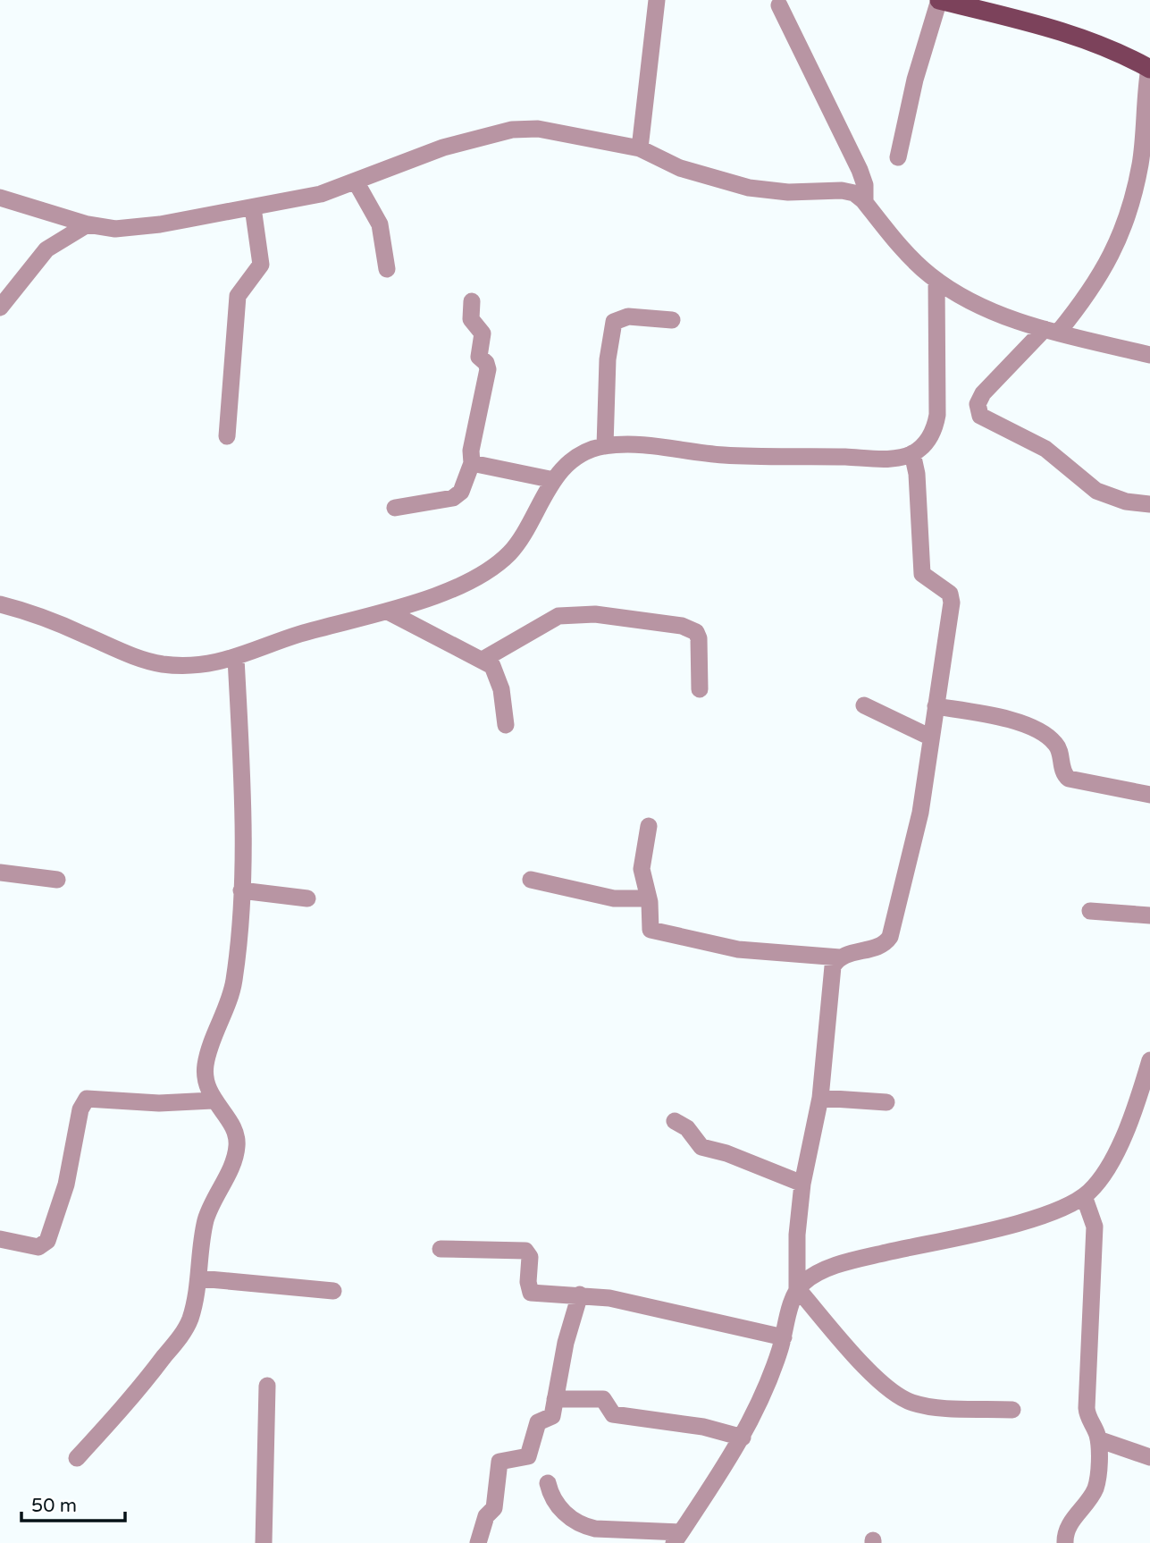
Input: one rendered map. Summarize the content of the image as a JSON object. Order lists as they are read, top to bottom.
{
  "scale_bar": "50 m"
}
